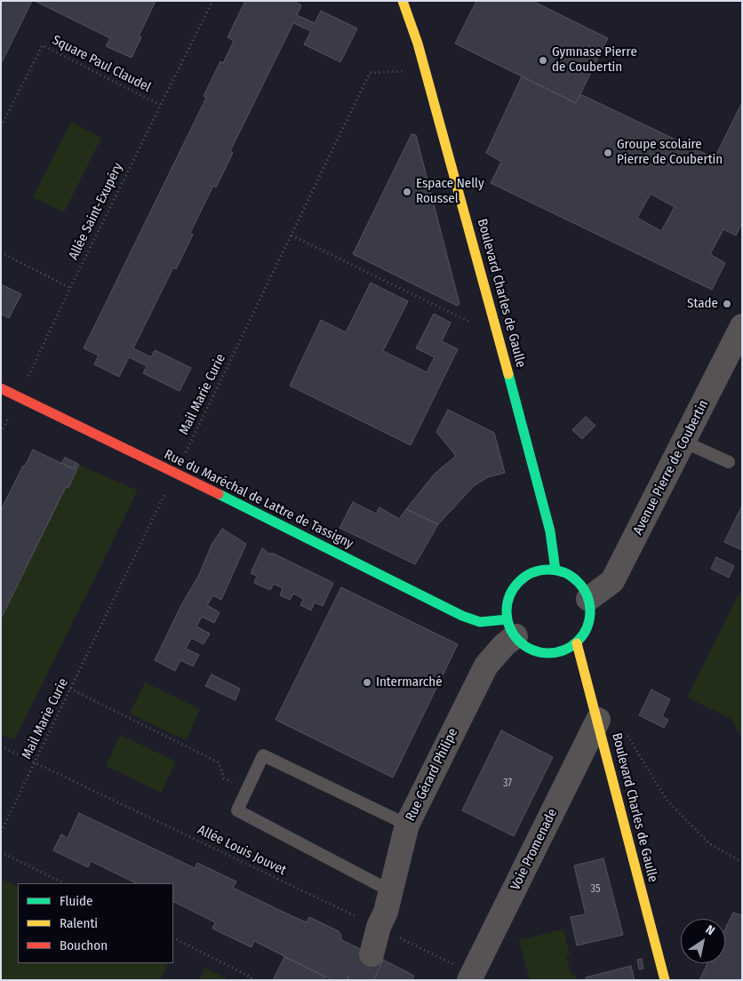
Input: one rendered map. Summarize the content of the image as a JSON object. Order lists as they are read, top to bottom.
{
  "streets": {
    "main road": ["Boulevard Charles de Gaulle", "Rue du Maréchal de Lattre de Tassigny"],
    "street": ["Avenue Pierre de Coubertin", "Rue Gérard Philipe", "Voie Promenade"],
    "path": [
      "Square Paul Claudel",
      "Allée Saint-Exupéry",
      "Mail Marie Curie",
      "Allée Louis Jouvet"
    ]
  },
  "crossings": [
    ["Square Paul Claudel", "Allée Saint-Exupéry"],
    ["Allée Saint-Exupéry", "Rue du Maréchal de Lattre de Tassigny"],
    ["Boulevard Charles de Gaulle", "Mail Marie Curie"],
    ["Boulevard Charles de Gaulle", "Avenue Pierre de Coubertin"],
    ["Boulevard Charles de Gaulle", "Rue du Maréchal de Lattre de Tassigny"],
    ["Boulevard Charles de Gaulle", "Rue Gérard Philipe"],
    ["Boulevard Charles de Gaulle", "Voie Promenade"],
    ["Mail Marie Curie", "Rue du Maréchal de Lattre de Tassigny"],
    ["Mail Marie Curie", "Allée Louis Jouvet"],
    ["Avenue Pierre de Coubertin", "Rue du Maréchal de Lattre de Tassigny"],
    ["Avenue Pierre de Coubertin", "Rue Gérard Philipe"],
    ["Rue du Maréchal de Lattre de Tassigny", "Rue Gérard Philipe"],
    ["Rue Gérard Philipe", "Allée Louis Jouvet"],
    ["Voie Promenade", "Allée Louis Jouvet"]
  ],
  "places": [
    "Gymnase Pierre de Coubertin",
    "Groupe scolaire Pierre de Coubertin",
    "Espace Nelly Roussel",
    "Stade",
    "Intermarché"
  ],
  "house_numbers": ["37", "35"],
  "legend": ["Fluide", "Ralenti", "Bouchon"],
  "north": "top right"
}
